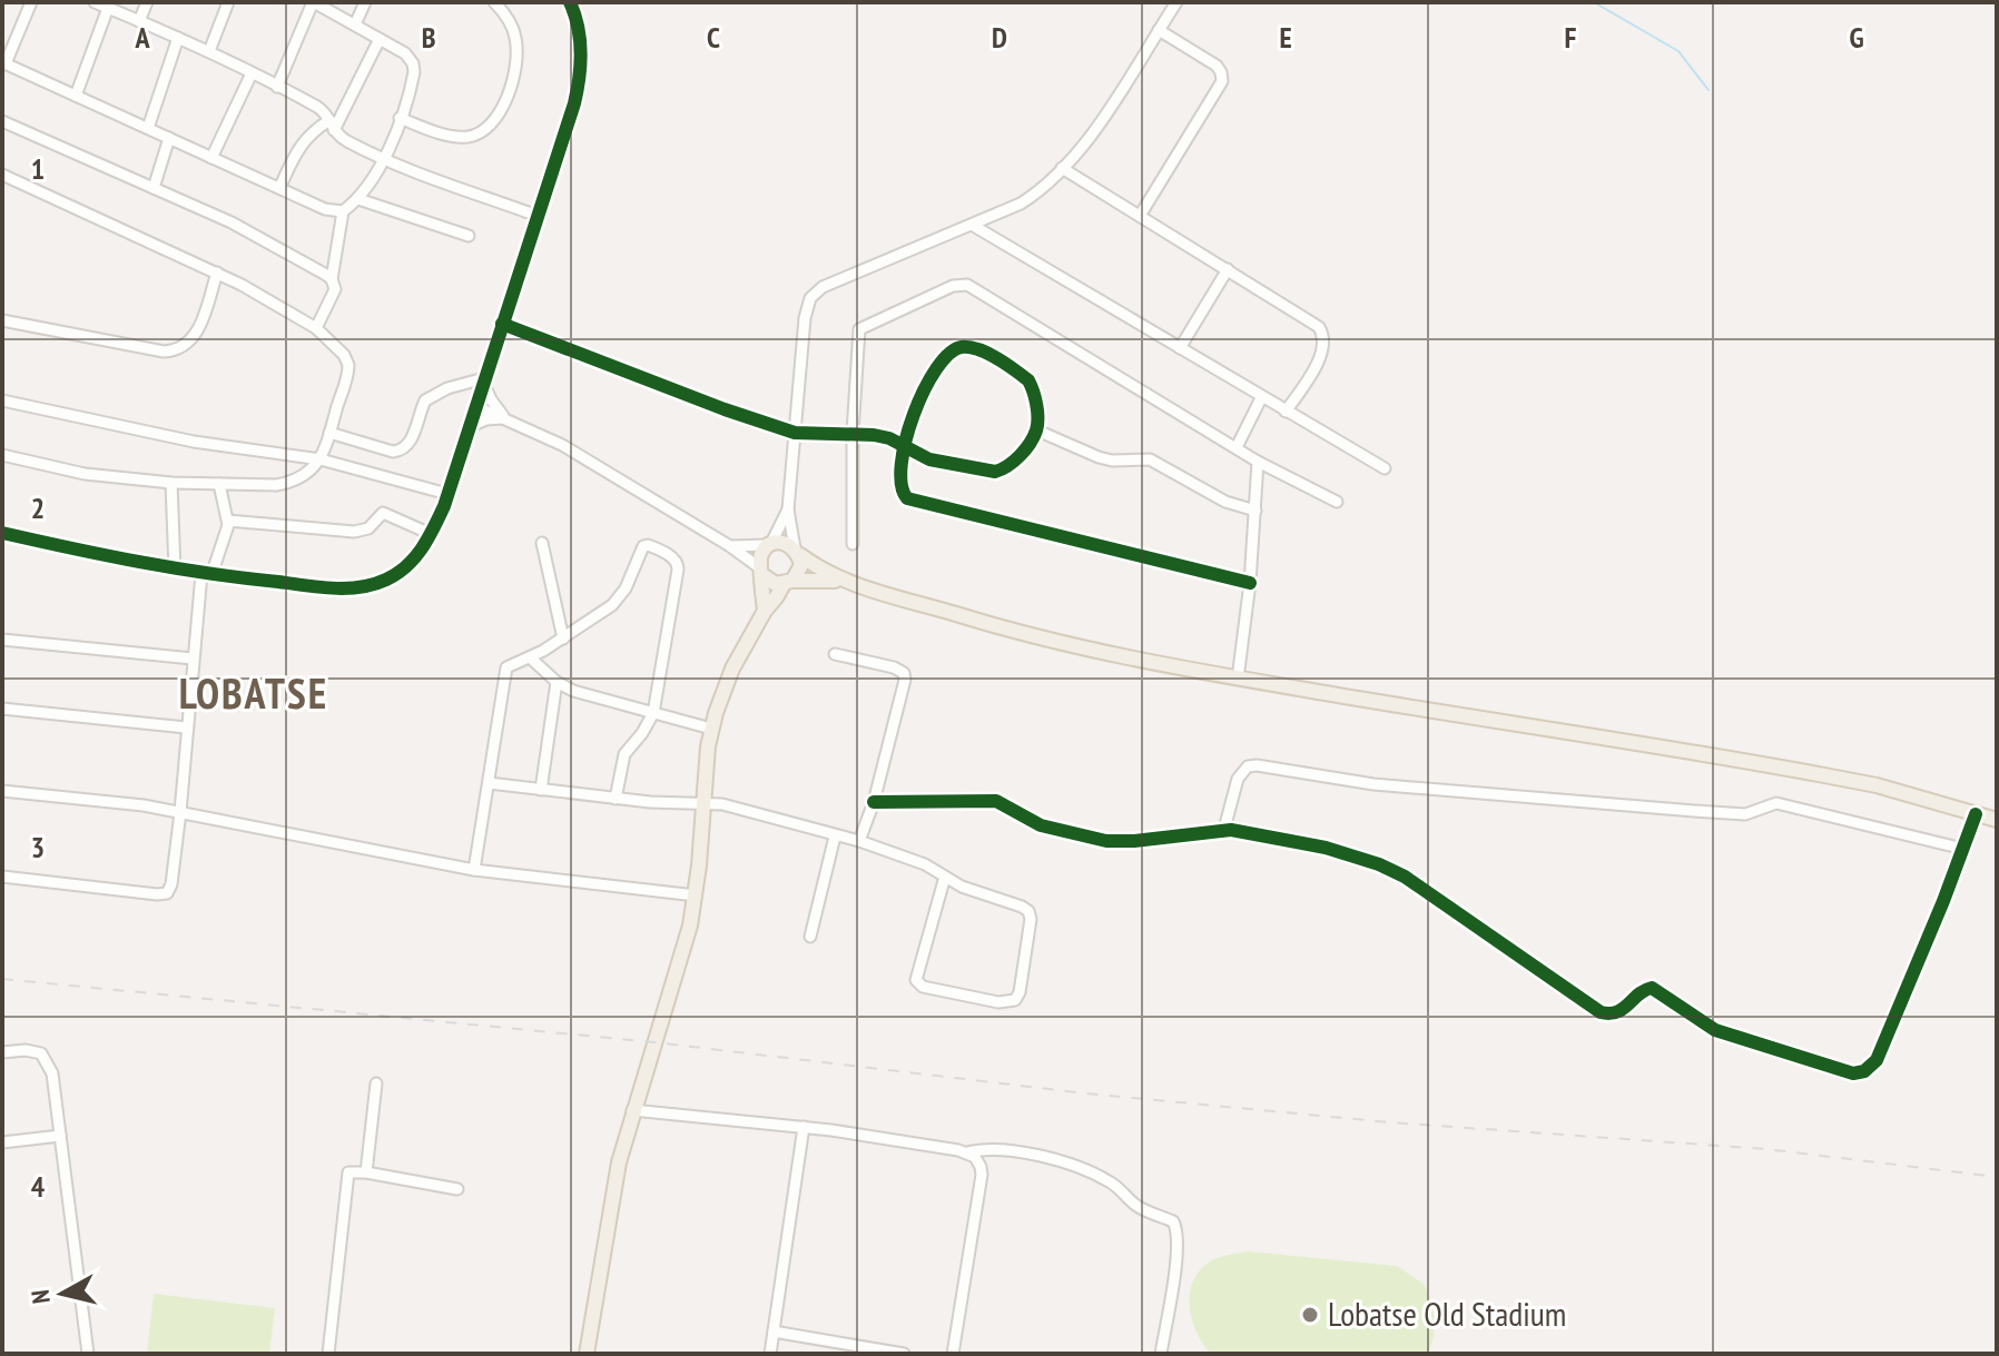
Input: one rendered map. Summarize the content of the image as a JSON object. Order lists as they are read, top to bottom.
{
  "districts": ["LOBATSE"],
  "places": ["Lobatse Old Stadium"],
  "north": "left",
  "grid": {
    "columns": [
      "A",
      "B",
      "C",
      "D",
      "E",
      "F",
      "G"
    ],
    "rows": [
      "1",
      "2",
      "3",
      "4"
    ]
  }
}
